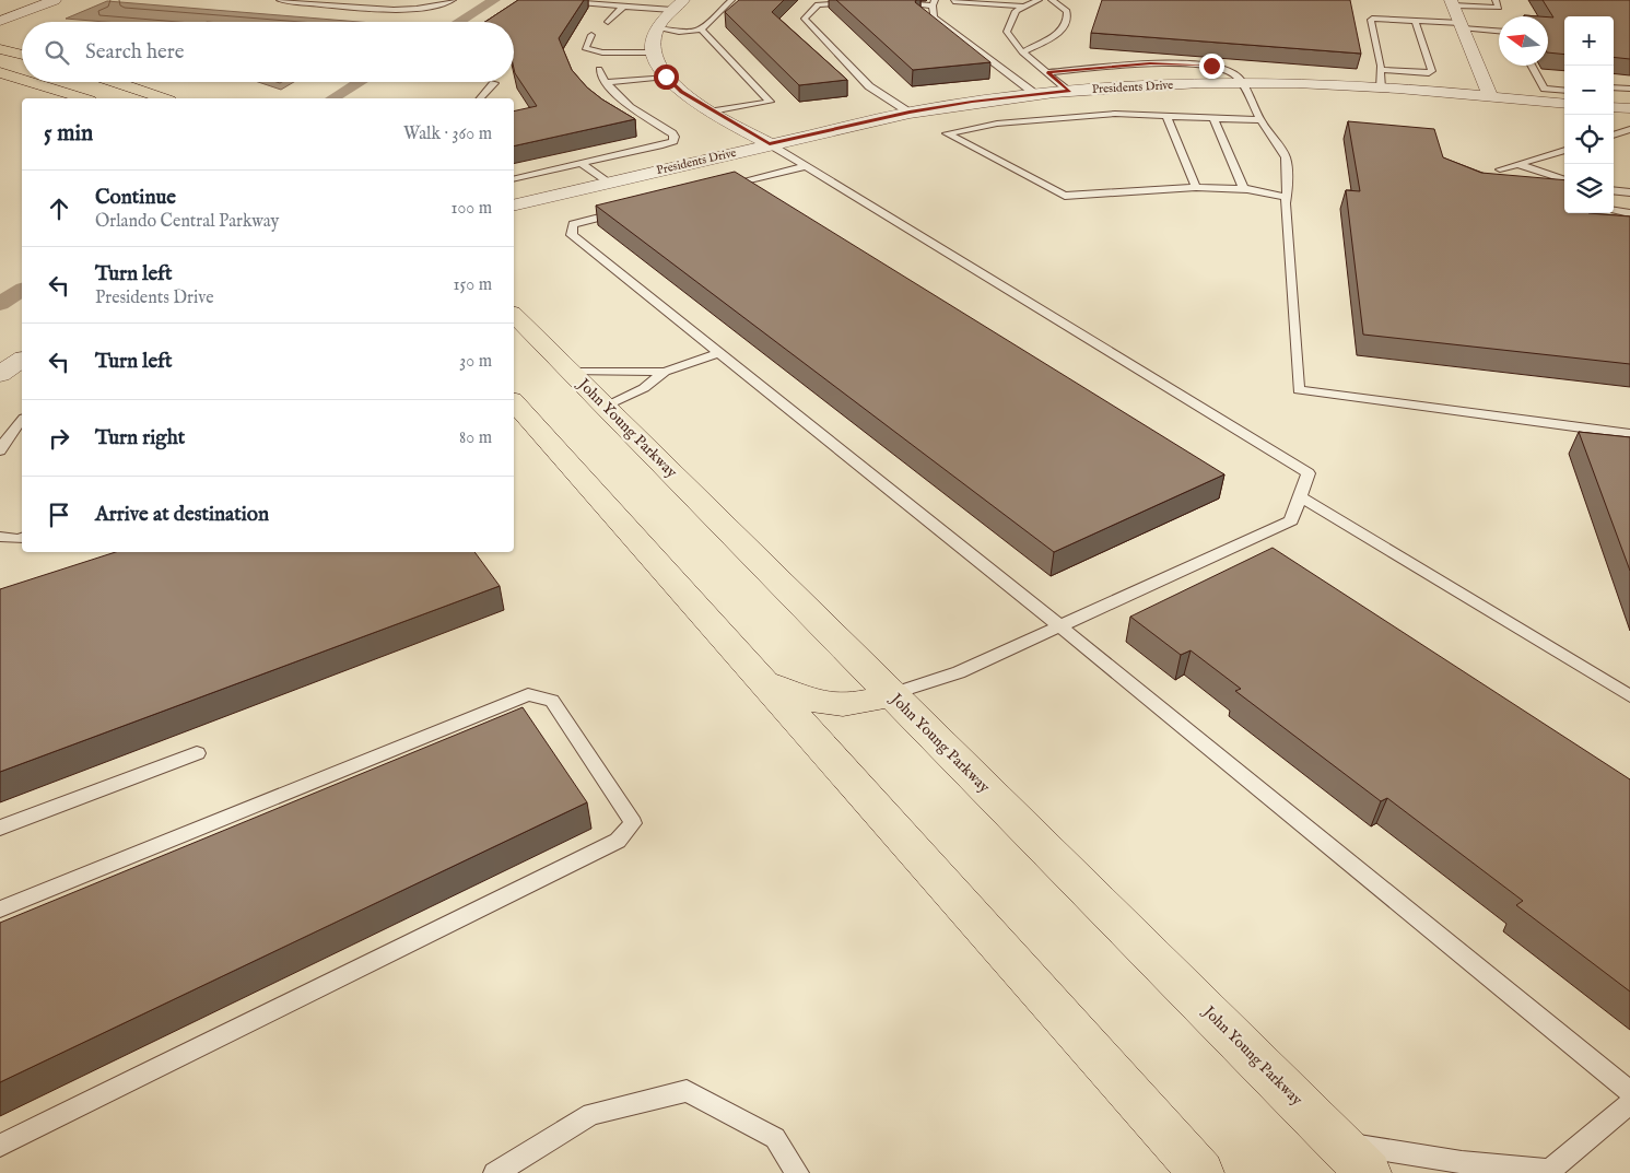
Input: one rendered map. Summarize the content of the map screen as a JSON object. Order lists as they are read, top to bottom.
{
  "streets": {
    "highway": ["John Young Parkway"],
    "street": ["Presidents Drive"]
  },
  "north": "left",
  "page": {
    "map_buttons": ["+", "−"],
    "search": "Search here",
    "heading": ["5 min", "Walk · 360 m"],
    "list": [
      ["Continue", "Orlando Central Parkway", "100 m"],
      ["Turn left", "Presidents Drive", "150 m"],
      ["Turn left", "30 m"],
      ["Turn right", "80 m"],
      "Arrive at destination"
    ]
  }
}
